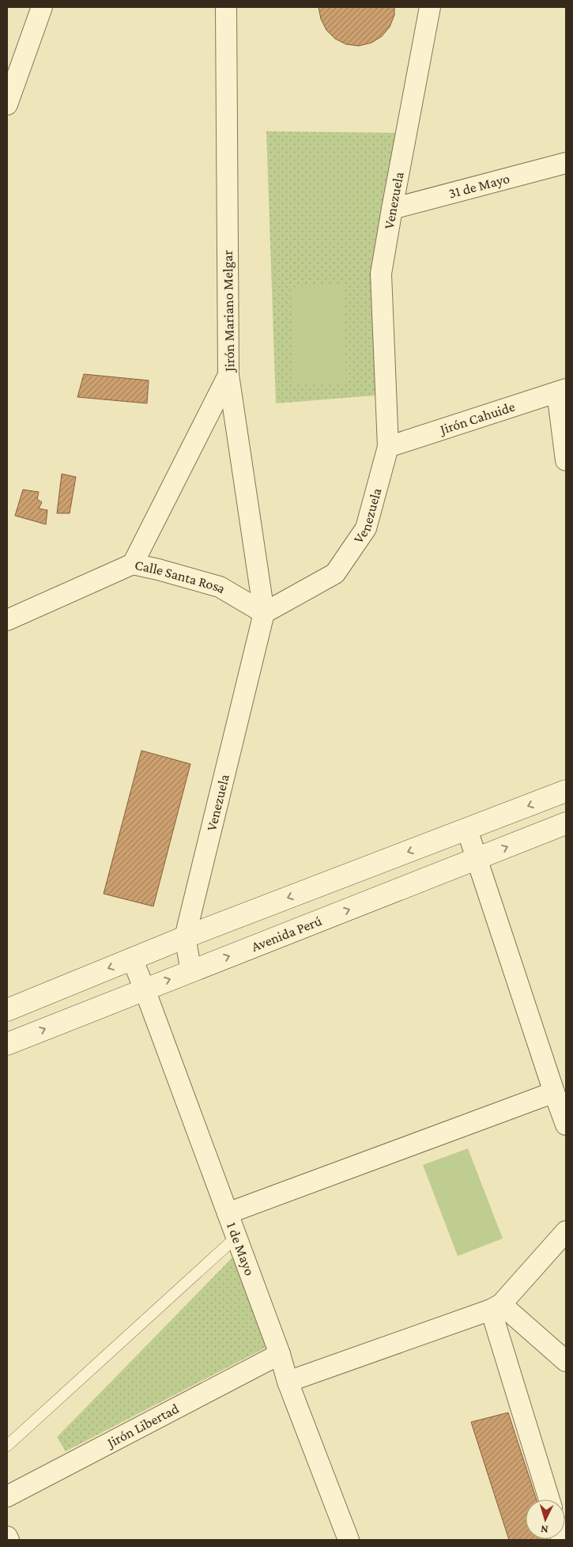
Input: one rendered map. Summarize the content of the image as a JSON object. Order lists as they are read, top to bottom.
{
  "streets": {
    "main road": ["Avenida Perú"],
    "street": [
      "31 de Mayo",
      "Venezuela",
      "Jirón Mariano Melgar",
      "Jirón Cahuide",
      "Calle Santa Rosa",
      "1 de Mayo",
      "Jirón Libertad"
    ]
  },
  "crossings": [
    ["31 de Mayo", "Venezuela"],
    ["Venezuela", "Jirón Mariano Melgar"],
    ["Venezuela", "Jirón Cahuide"],
    ["Venezuela", "Calle Santa Rosa"],
    ["Venezuela", "Avenida Perú"],
    ["Jirón Mariano Melgar", "Calle Santa Rosa"],
    ["Avenida Perú", "1 de Mayo"],
    ["1 de Mayo", "Jirón Libertad"]
  ],
  "north": "bottom"
}
